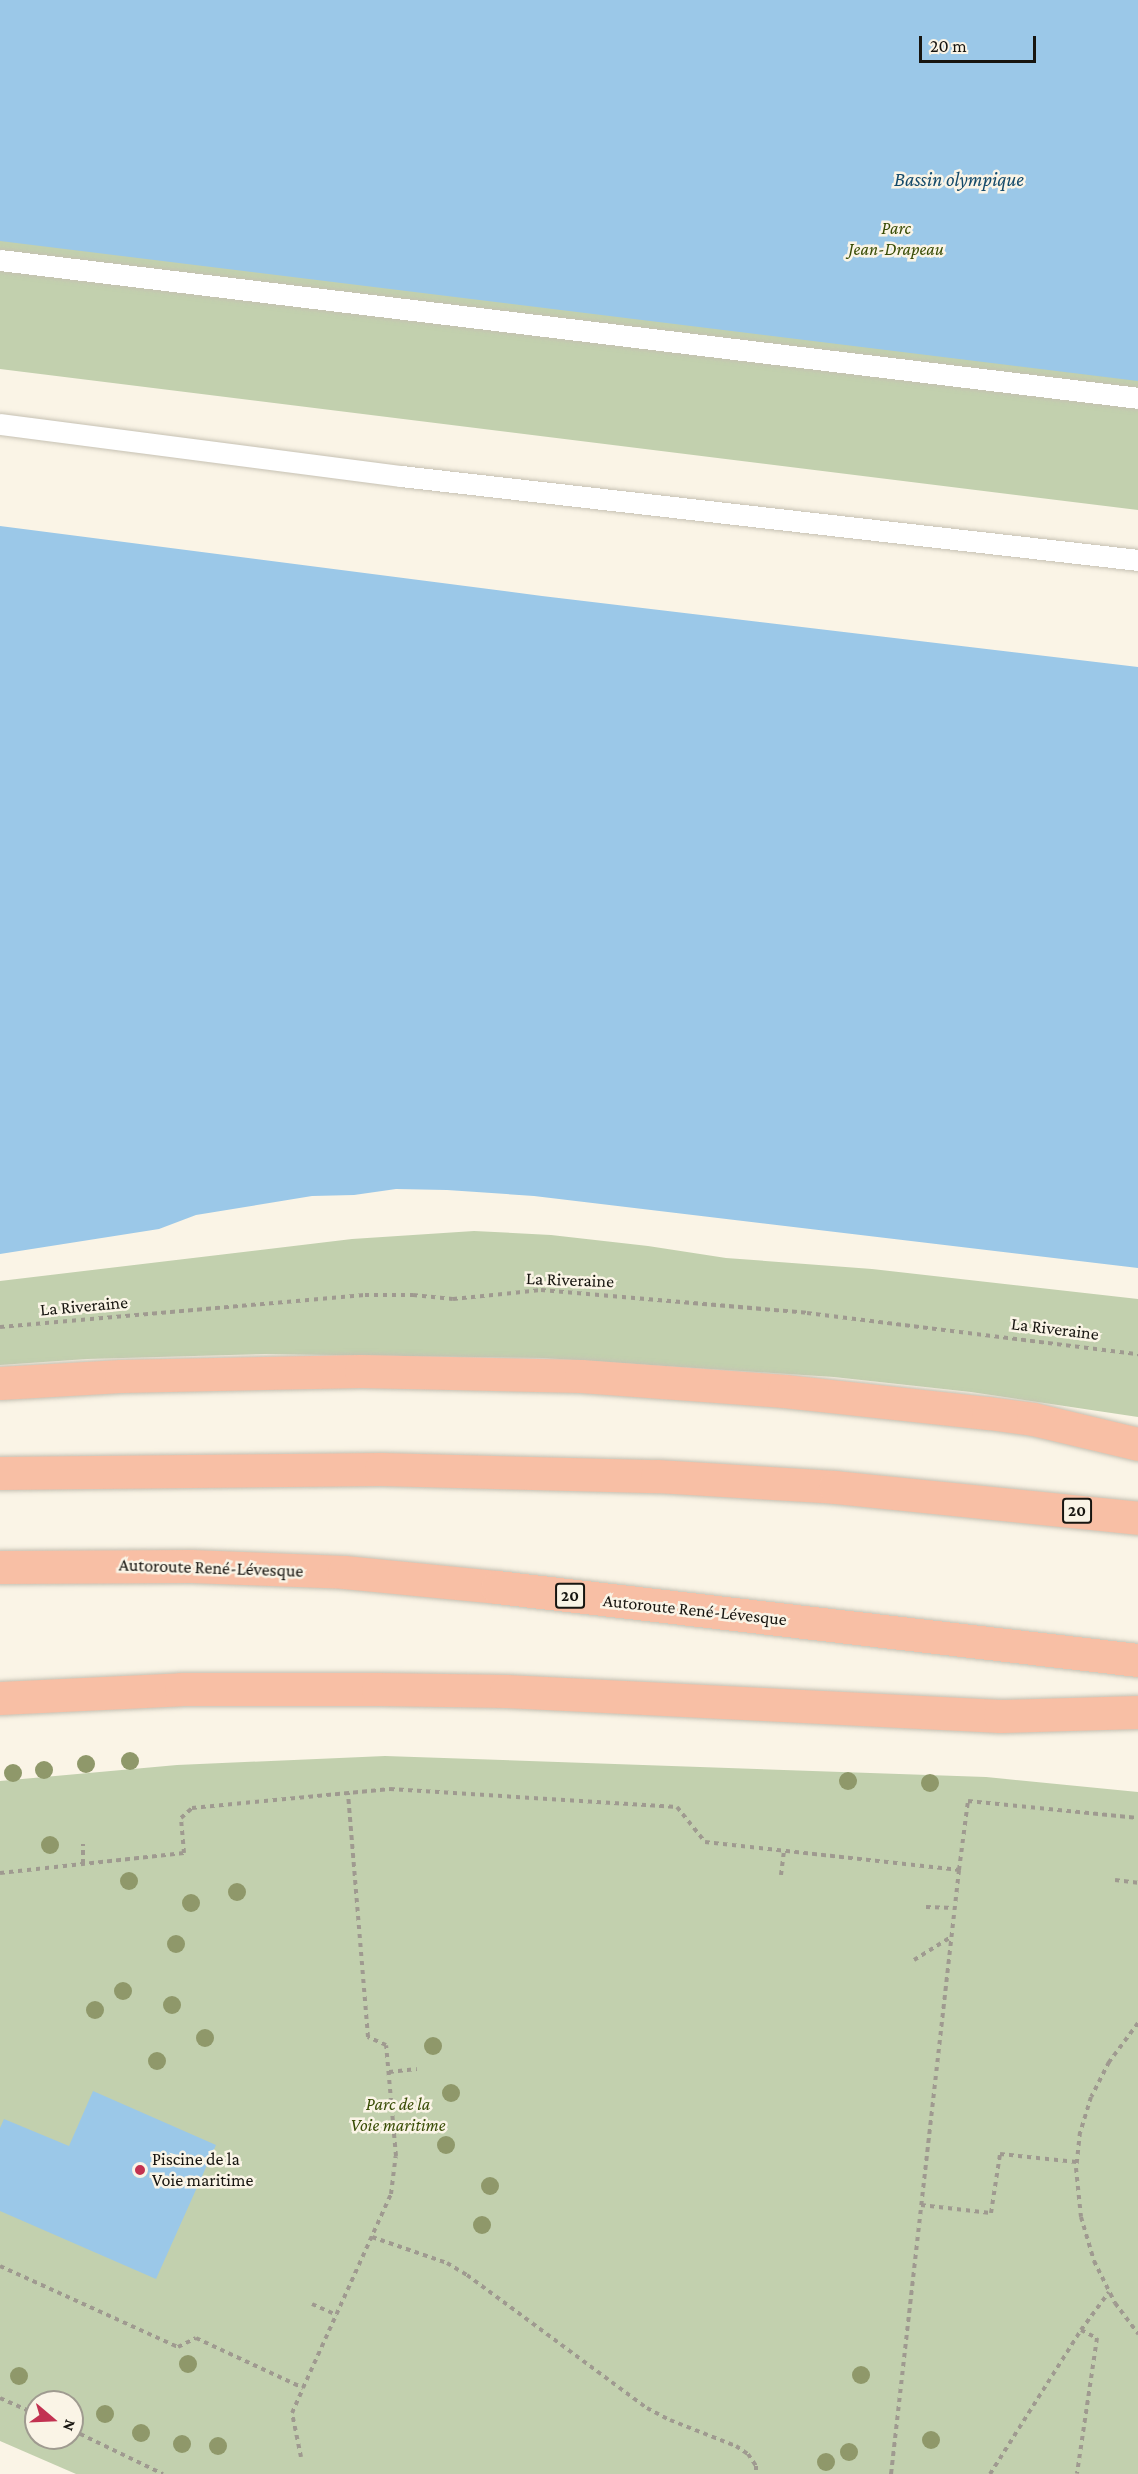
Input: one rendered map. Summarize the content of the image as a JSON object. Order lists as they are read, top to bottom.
{
  "streets": {
    "highway": ["20", "Autoroute René-Lévesque"],
    "path": ["La Riveraine"]
  },
  "water": ["Bassin olympique"],
  "parks": ["Parc Jean-Drapeau", "Parc de la Voie maritime"],
  "places": ["Piscine de la Voie maritime"],
  "scale_bar": "20 m",
  "north": "right"
}
